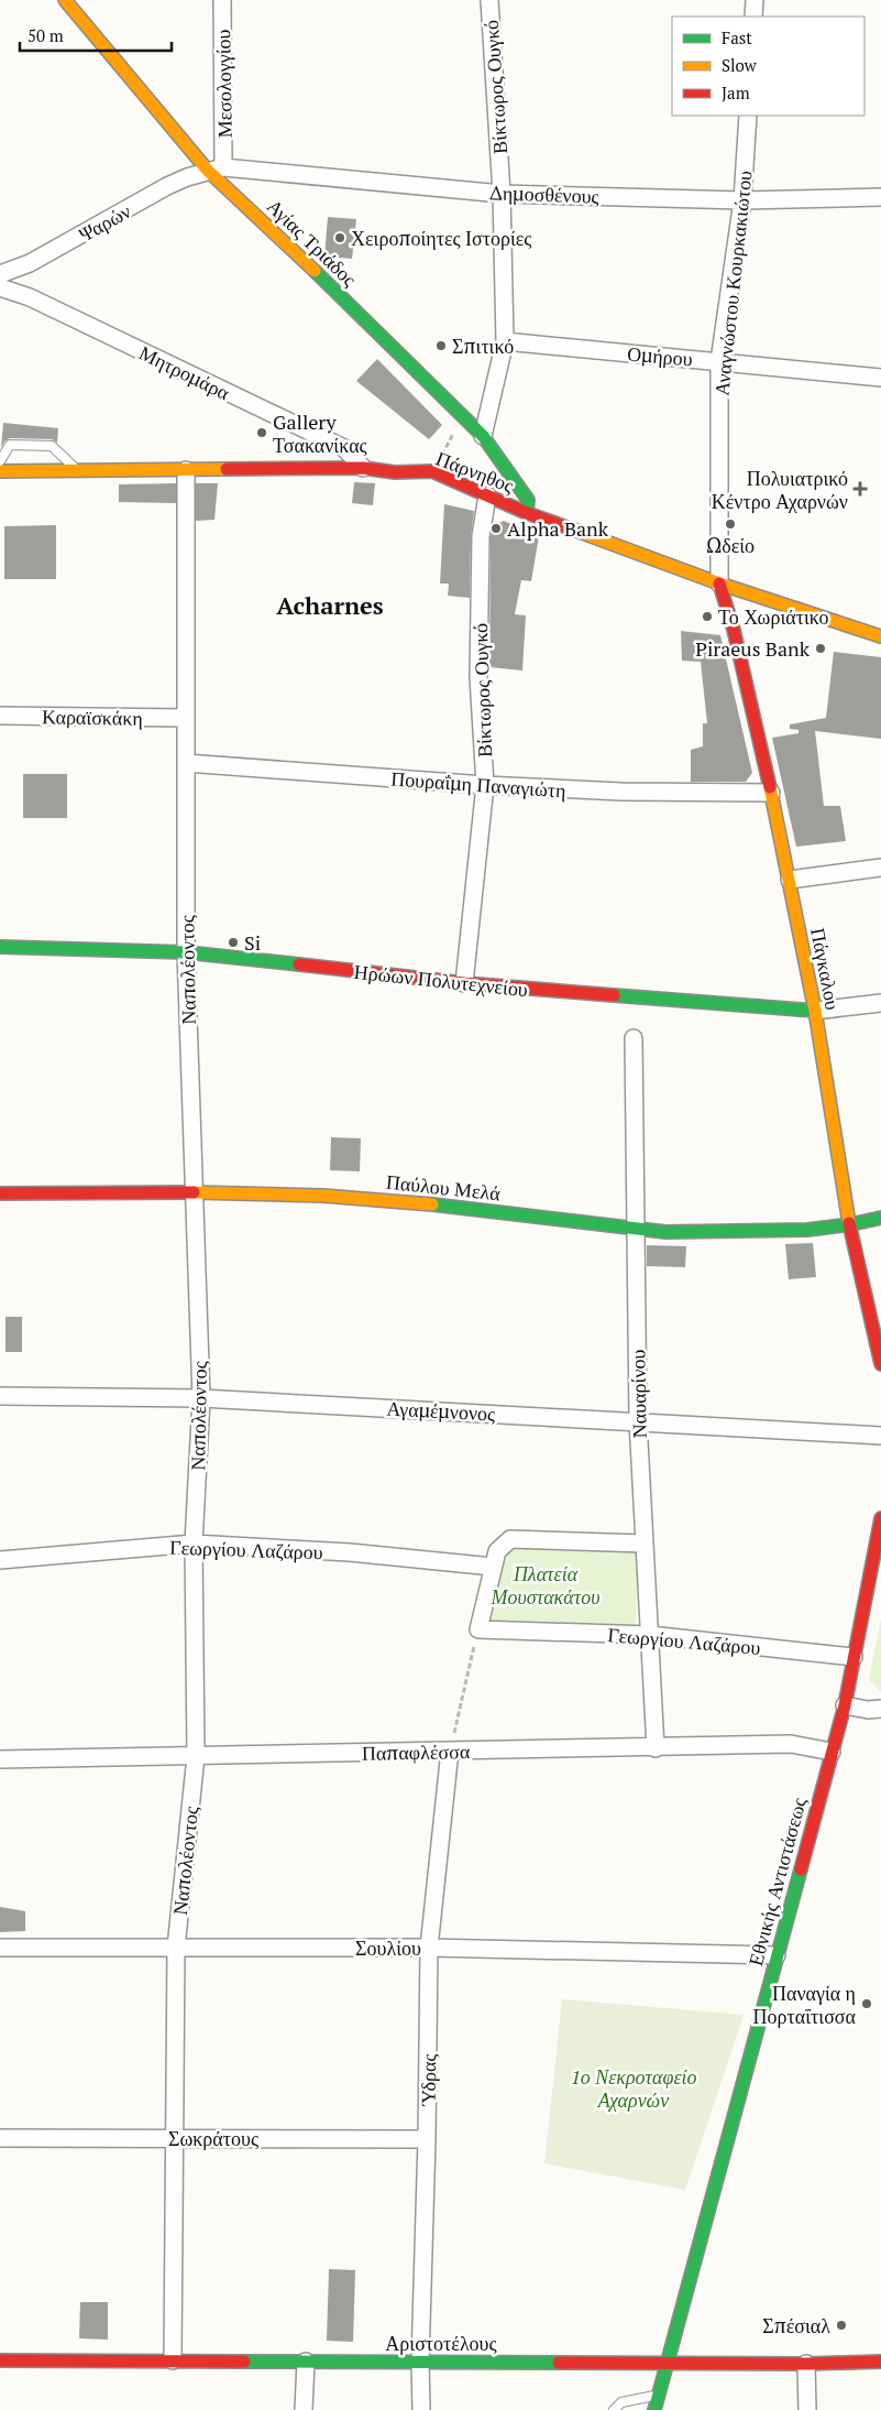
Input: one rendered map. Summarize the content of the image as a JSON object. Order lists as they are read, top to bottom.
{
  "streets": {
    "street": [
      "Μεσολογγίου",
      "Βίκτωρος Ουγκό",
      "Δημοσθένους",
      "Ψαρών",
      "Αγίας Τριάδος",
      "Αναγνώστου Κουρκακιώτου",
      "Ομήρου",
      "Μητρομάρα",
      "Πάρνηθος",
      "Καραϊσκάκη",
      "Πουραΐμη Παναγιώτη",
      "Πάγκαλου",
      "Ναπολέοντος",
      "Ηρώων Πολυτεχνείου",
      "Παύλου Μελά",
      "Ναυαρίνου",
      "Αγαμέμνονος",
      "Γεωργίου Λαζάρου",
      "Παπαφλέσσα",
      "Εθνικής Αντιστάσεως",
      "Σουλίου",
      "Ύδρας",
      "Σωκράτους",
      "Αριστοτέλους"
    ]
  },
  "crossings": [
    ["Μεσολογγίου", "Δημοσθένους"],
    ["Μεσολογγίου", "Ψαρών"],
    ["Μεσολογγίου", "Αγίας Τριάδος"],
    ["Βίκτωρος Ουγκό", "Δημοσθένους"],
    ["Βίκτωρος Ουγκό", "Αγίας Τριάδος"],
    ["Βίκτωρος Ουγκό", "Ομήρου"],
    ["Βίκτωρος Ουγκό", "Πάρνηθος"],
    ["Βίκτωρος Ουγκό", "Πουραΐμη Παναγιώτη"],
    ["Βίκτωρος Ουγκό", "Ηρώων Πολυτεχνείου"],
    ["Δημοσθένους", "Ψαρών"],
    ["Δημοσθένους", "Αγίας Τριάδος"],
    ["Δημοσθένους", "Αναγνώστου Κουρκακιώτου"],
    ["Ψαρών", "Αγίας Τριάδος"],
    ["Αγίας Τριάδος", "Πάρνηθος"],
    ["Αναγνώστου Κουρκακιώτου", "Ομήρου"],
    ["Αναγνώστου Κουρκακιώτου", "Πάρνηθος"],
    ["Αναγνώστου Κουρκακιώτου", "Πάγκαλου"],
    ["Μητρομάρα", "Πάρνηθος"],
    ["Πάρνηθος", "Πάγκαλου"],
    ["Πάρνηθος", "Ναπολέοντος"],
    ["Καραϊσκάκη", "Ναπολέοντος"],
    ["Πουραΐμη Παναγιώτη", "Πάγκαλου"],
    ["Πουραΐμη Παναγιώτη", "Ναπολέοντος"],
    ["Πάγκαλου", "Ηρώων Πολυτεχνείου"],
    ["Πάγκαλου", "Παύλου Μελά"],
    ["Ναπολέοντος", "Ηρώων Πολυτεχνείου"],
    ["Ναπολέοντος", "Παύλου Μελά"],
    ["Ναπολέοντος", "Αγαμέμνονος"],
    ["Ναπολέοντος", "Γεωργίου Λαζάρου"],
    ["Ναπολέοντος", "Παπαφλέσσα"],
    ["Ναπολέοντος", "Σουλίου"],
    ["Ναπολέοντος", "Σωκράτους"],
    ["Ναπολέοντος", "Αριστοτέλους"],
    ["Παύλου Μελά", "Ναυαρίνου"],
    ["Ναυαρίνου", "Αγαμέμνονος"],
    ["Ναυαρίνου", "Γεωργίου Λαζάρου"],
    ["Ναυαρίνου", "Παπαφλέσσα"],
    ["Γεωργίου Λαζάρου", "Εθνικής Αντιστάσεως"],
    ["Παπαφλέσσα", "Εθνικής Αντιστάσεως"],
    ["Παπαφλέσσα", "Ύδρας"],
    ["Εθνικής Αντιστάσεως", "Σουλίου"],
    ["Εθνικής Αντιστάσεως", "Αριστοτέλους"],
    ["Σουλίου", "Ύδρας"],
    ["Ύδρας", "Σωκράτους"],
    ["Ύδρας", "Αριστοτέλους"]
  ],
  "districts": ["Acharnes"],
  "parks": ["Πλατεία Μουστακάτου", "1ο Νεκροταφείο Αχαρνών"],
  "places": {
    "other": [
      "Χειροποίητες Ιστορίες",
      "Σπιτικό",
      "Gallery Τσακανίκας",
      "Ωδείο",
      "Alpha Bank",
      "Το Χωριάτικο",
      "Piraeus Bank",
      "Si",
      "Παναγία η Πορταΐτισσα",
      "Σπέσιαλ"
    ],
    "health": ["Πολυιατρικό Κέντρο Αχαρνών"]
  },
  "legend": ["Fast", "Slow", "Jam"],
  "scale_bar": "50 m"
}
